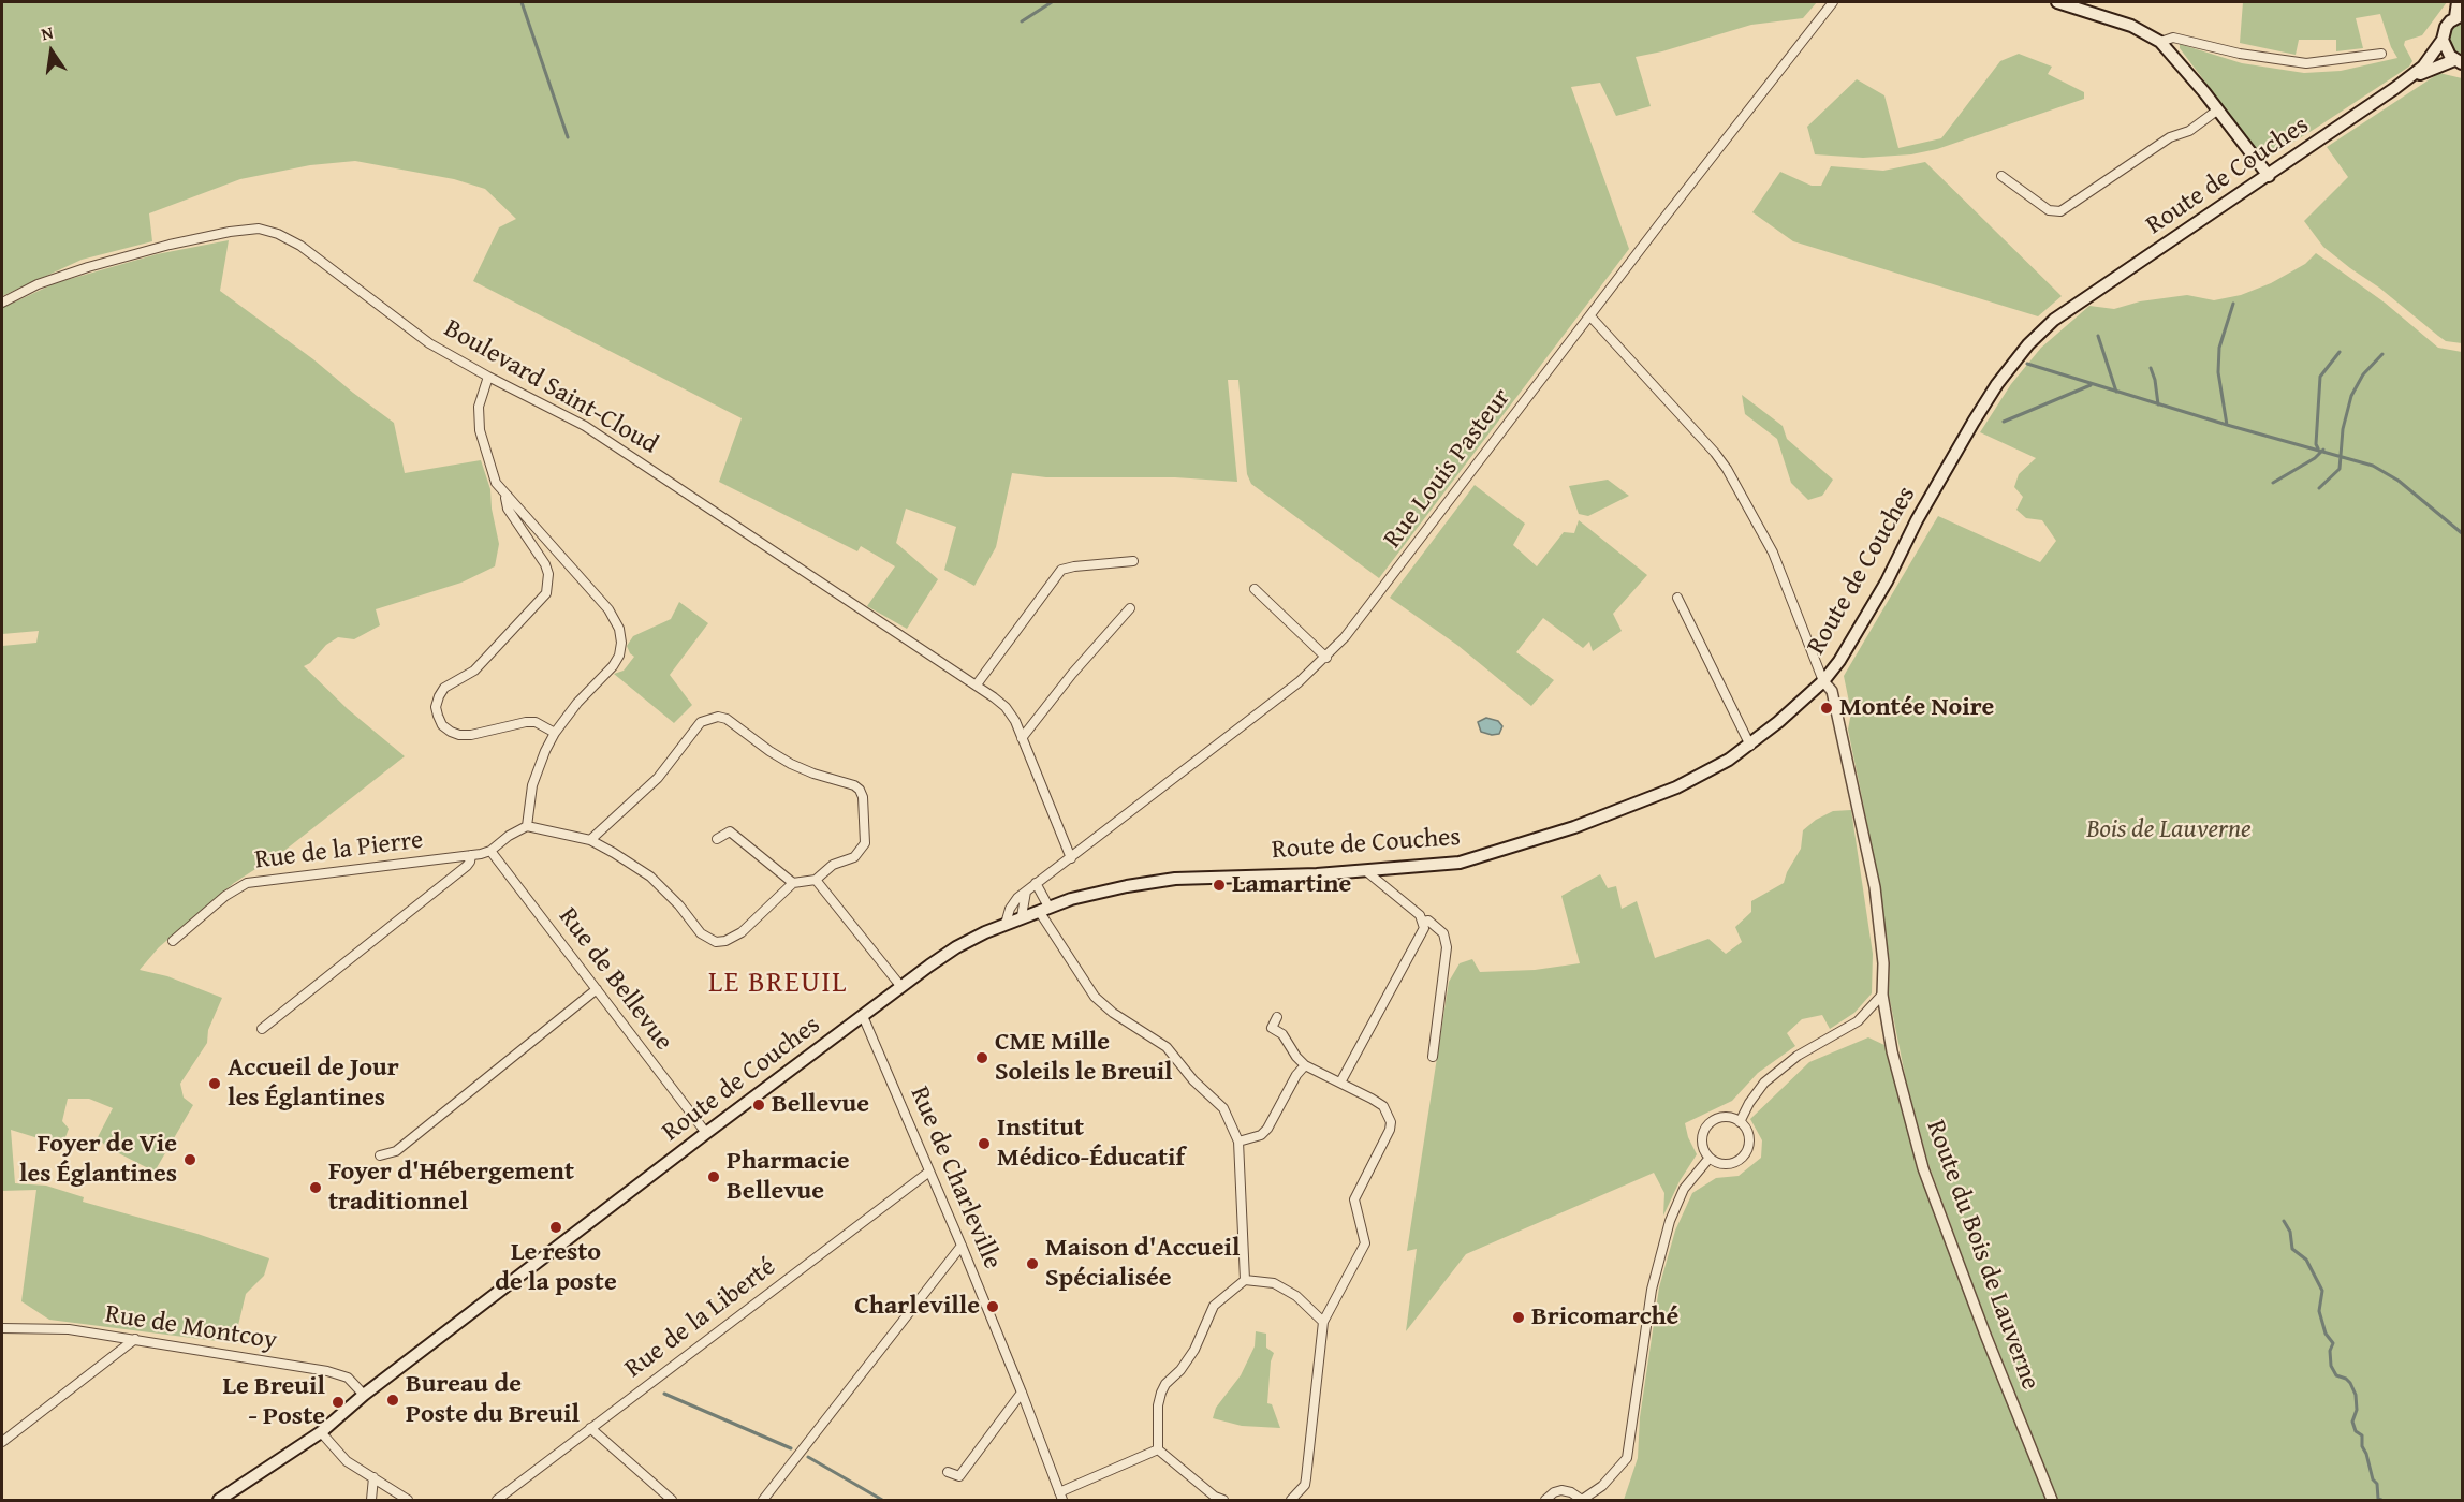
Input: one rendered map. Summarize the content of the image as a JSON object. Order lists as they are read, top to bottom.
{
  "streets": {
    "main road": ["Route de Couches"],
    "street": [
      "Boulevard Saint-Cloud",
      "Rue Louis Pasteur",
      "Rue de la Pierre",
      "Rue de Bellevue",
      "Rue de Charleville",
      "Route du Bois de Lauverne",
      "Rue de la Liberté",
      "Rue de Montcoy"
    ]
  },
  "crossings": [
    ["Route de Couches", "Rue Louis Pasteur"],
    ["Route de Couches", "Rue de Bellevue"],
    ["Route de Couches", "Rue de Charleville"],
    ["Route de Couches", "Route du Bois de Lauverne"],
    ["Route de Couches", "Rue de Montcoy"],
    ["Boulevard Saint-Cloud", "Rue Louis Pasteur"],
    ["Rue de la Pierre", "Rue de Bellevue"],
    ["Rue de Charleville", "Rue de la Liberté"]
  ],
  "districts": ["LE BREUIL"],
  "parks": ["Bois de Lauverne"],
  "places": [
    "Montée Noire",
    "Lamartine",
    "CME Mille Soleils le Breuil",
    "Accueil de Jour les Églantines",
    "Bellevue",
    "Institut Médico-Éducatif",
    "Foyer de Vie les Églantines",
    "Pharmacie Bellevue",
    "Foyer d'Hébergement traditionnel",
    "Le resto de la poste",
    "Maison d'Accueil Spécialisée",
    "Charleville",
    "Bricomarché",
    "Bureau de Poste du Breuil",
    "Le Breuil - Poste"
  ],
  "north": "top"
}
